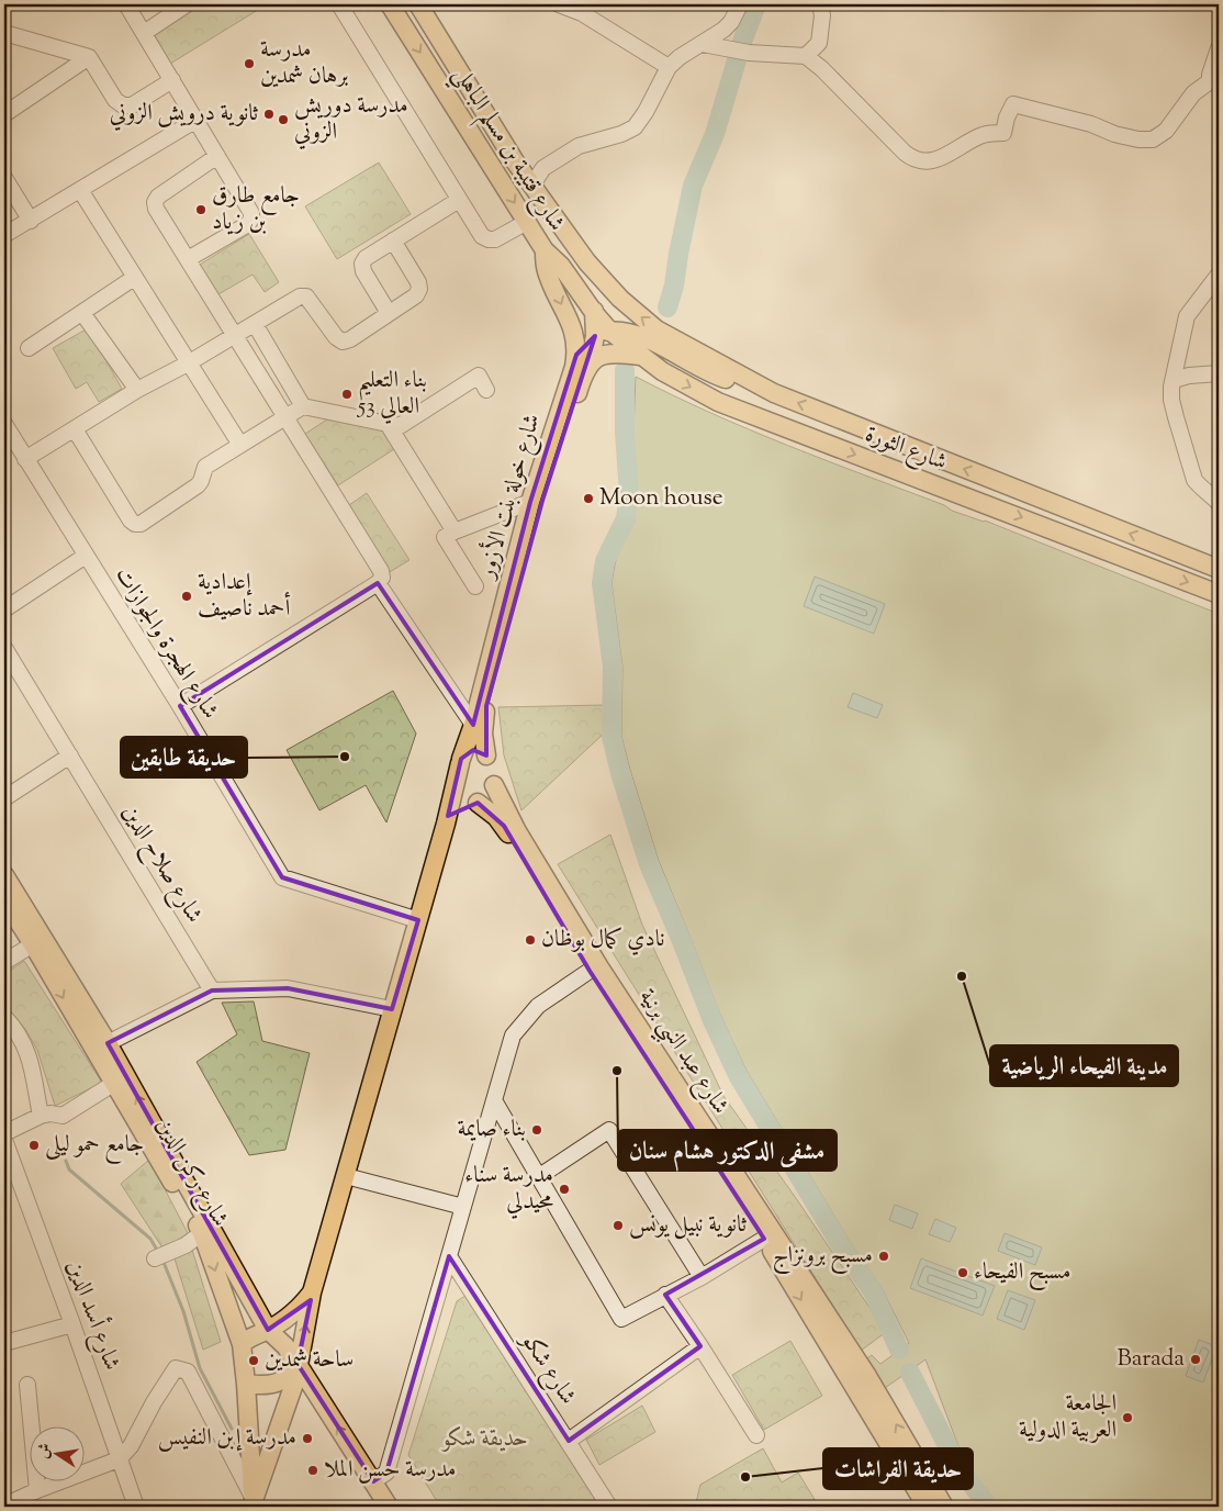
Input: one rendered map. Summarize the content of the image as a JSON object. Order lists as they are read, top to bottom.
{
  "streets": {
    "main road": [
      "شارع قتيبة بن مسلم الباهلي",
      "شارع الثورة",
      "شارع خولة بنت الأزور",
      "شارع عبد النبي برنية",
      "شارع ركن الدين"
    ],
    "street": [
      "شارع الهجرة والجوازات",
      "شارع صلاح الدين",
      "شارع أسد الدين",
      "شارع شكو"
    ]
  },
  "crossings": [
    ["شارع قتيبة بن مسلم الباهلي", "شارع الثورة"],
    ["شارع قتيبة بن مسلم الباهلي", "شارع خولة بنت الأزور"],
    ["شارع خولة بنت الأزور", "شارع الهجرة والجوازات"],
    ["شارع خولة بنت الأزور", "شارع عبد النبي برنية"],
    ["شارع خولة بنت الأزور", "شارع ركن الدين"]
  ],
  "parks": ["حديقة شكو"],
  "places": [
    "مدرسة برهان شمدين",
    "ثانوية درويش الزوني",
    "مدرسة دوريش الزوني",
    "جامع طارق بن زياد",
    "بناء التعليم العالي 53",
    "Moon house",
    "إعدادية أحمد ناصيف",
    "حديقة طابقين",
    "نادي كمال بوظان",
    "مدينة الفيحاء الرياضية",
    "مشفى الدكتور هشام سنان",
    "بناء صايمة",
    "جامع حمو ليلى",
    "مدرسة سناء محيدلي",
    "ثانوية نبيل يونس",
    "مسبح برونزاج",
    "مسبح الفيحاء",
    "Barada",
    "ساحة شمدين",
    "الجامعة العربية الدولية",
    "مدرسة إبن النفيس",
    "مدرسة حسن الملا",
    "حديقة الفراشات"
  ],
  "north": "left"
}
